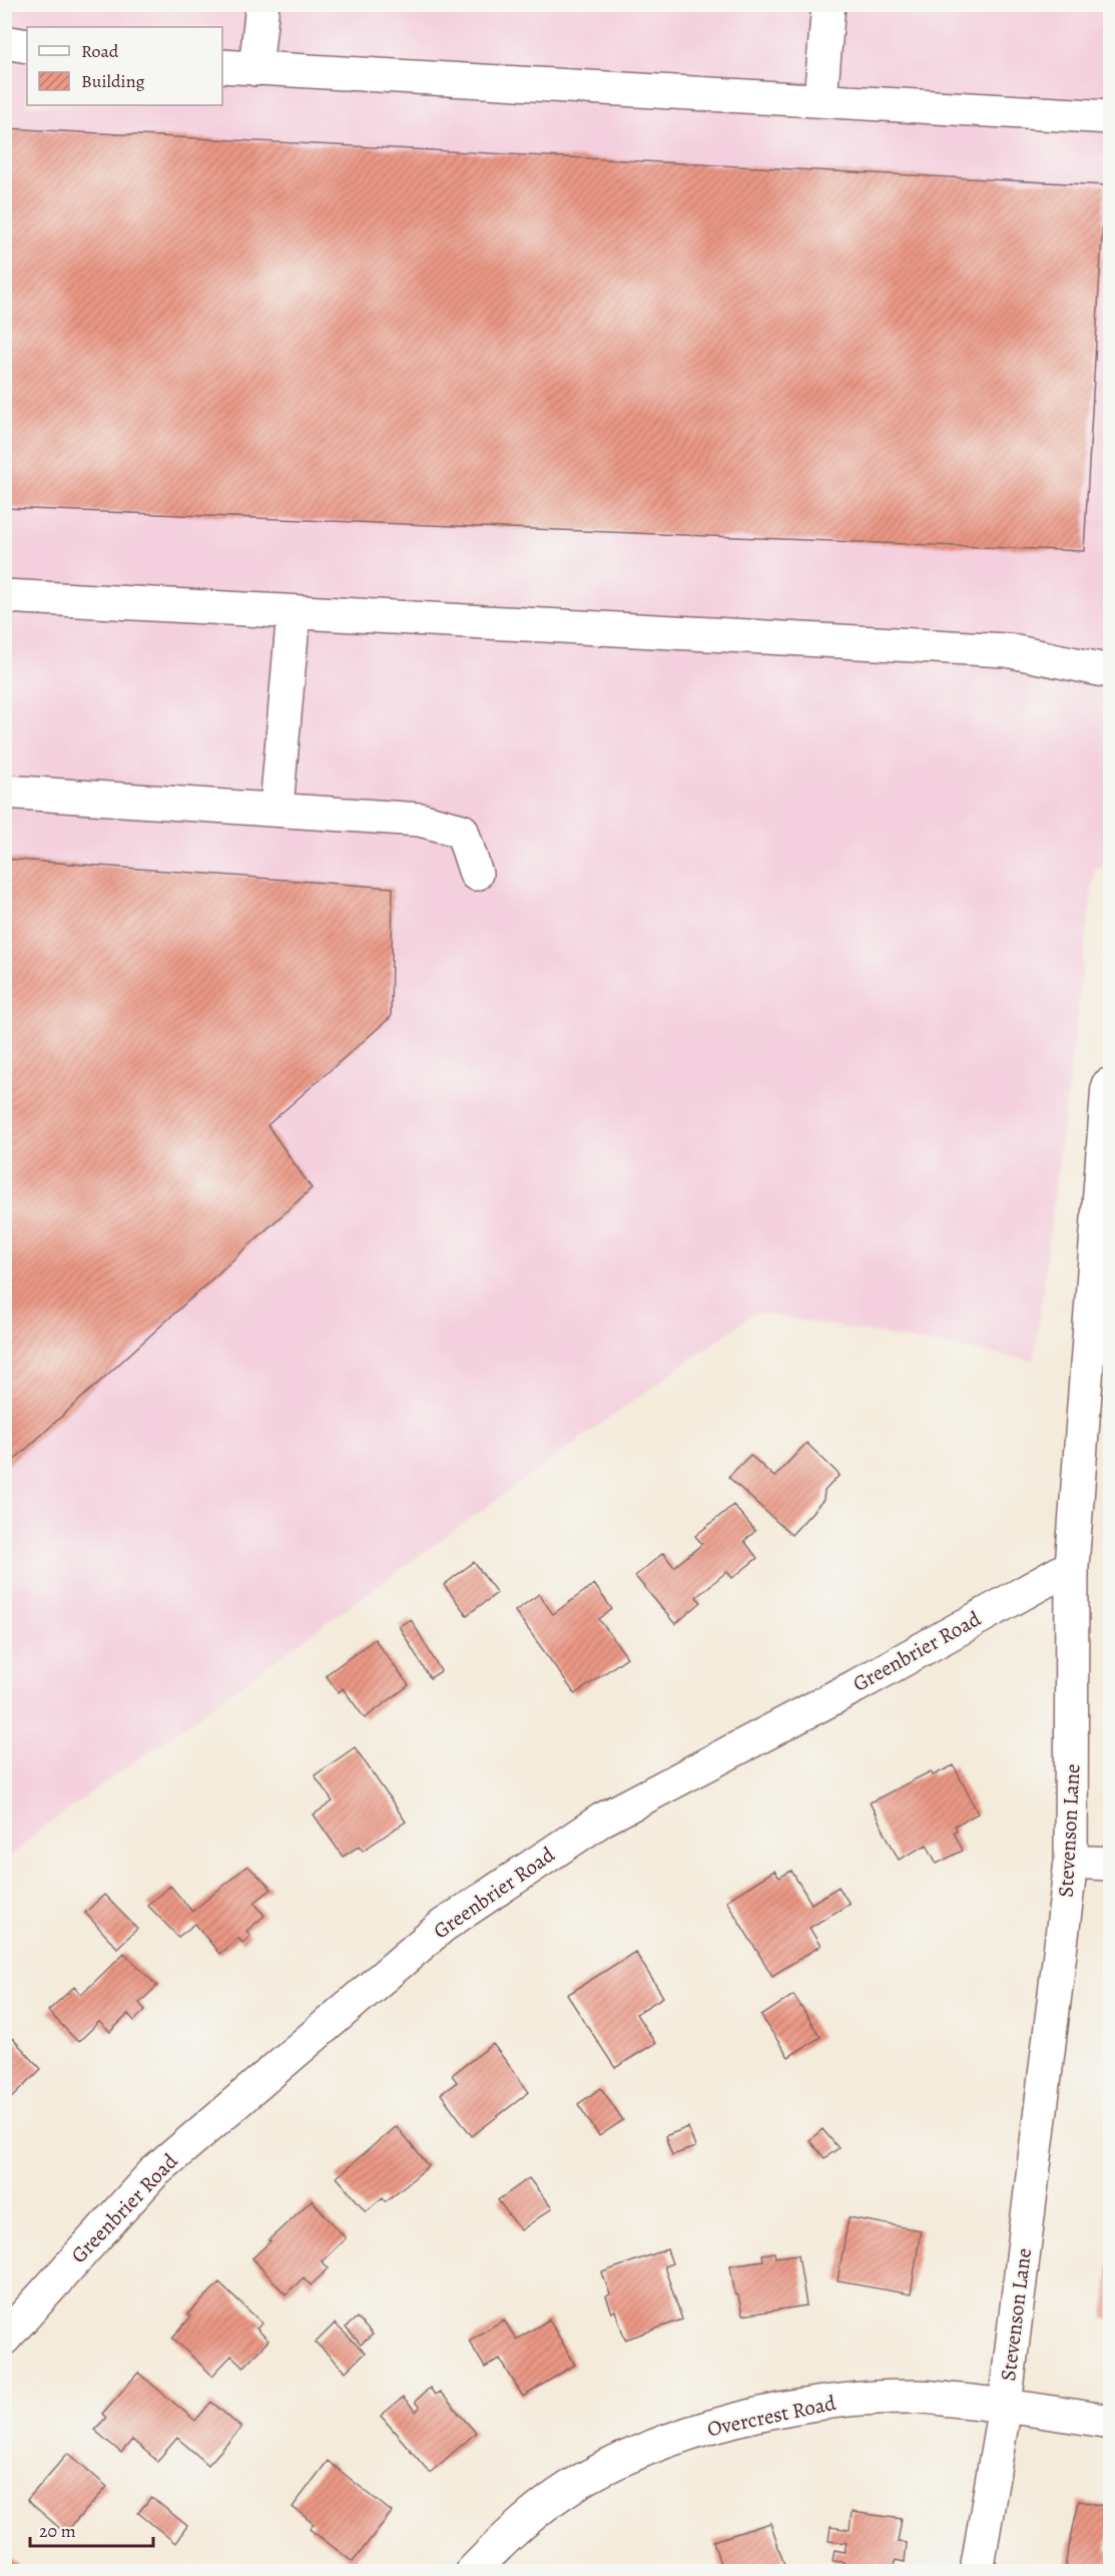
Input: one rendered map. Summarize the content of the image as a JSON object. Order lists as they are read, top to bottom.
{
  "streets": {
    "street": ["Greenbrier Road", "Stevenson Lane", "Overcrest Road"]
  },
  "crossings": [
    ["Greenbrier Road", "Stevenson Lane"],
    ["Stevenson Lane", "Overcrest Road"]
  ],
  "legend": ["Road", "Building"],
  "scale_bar": "20 m"
}
